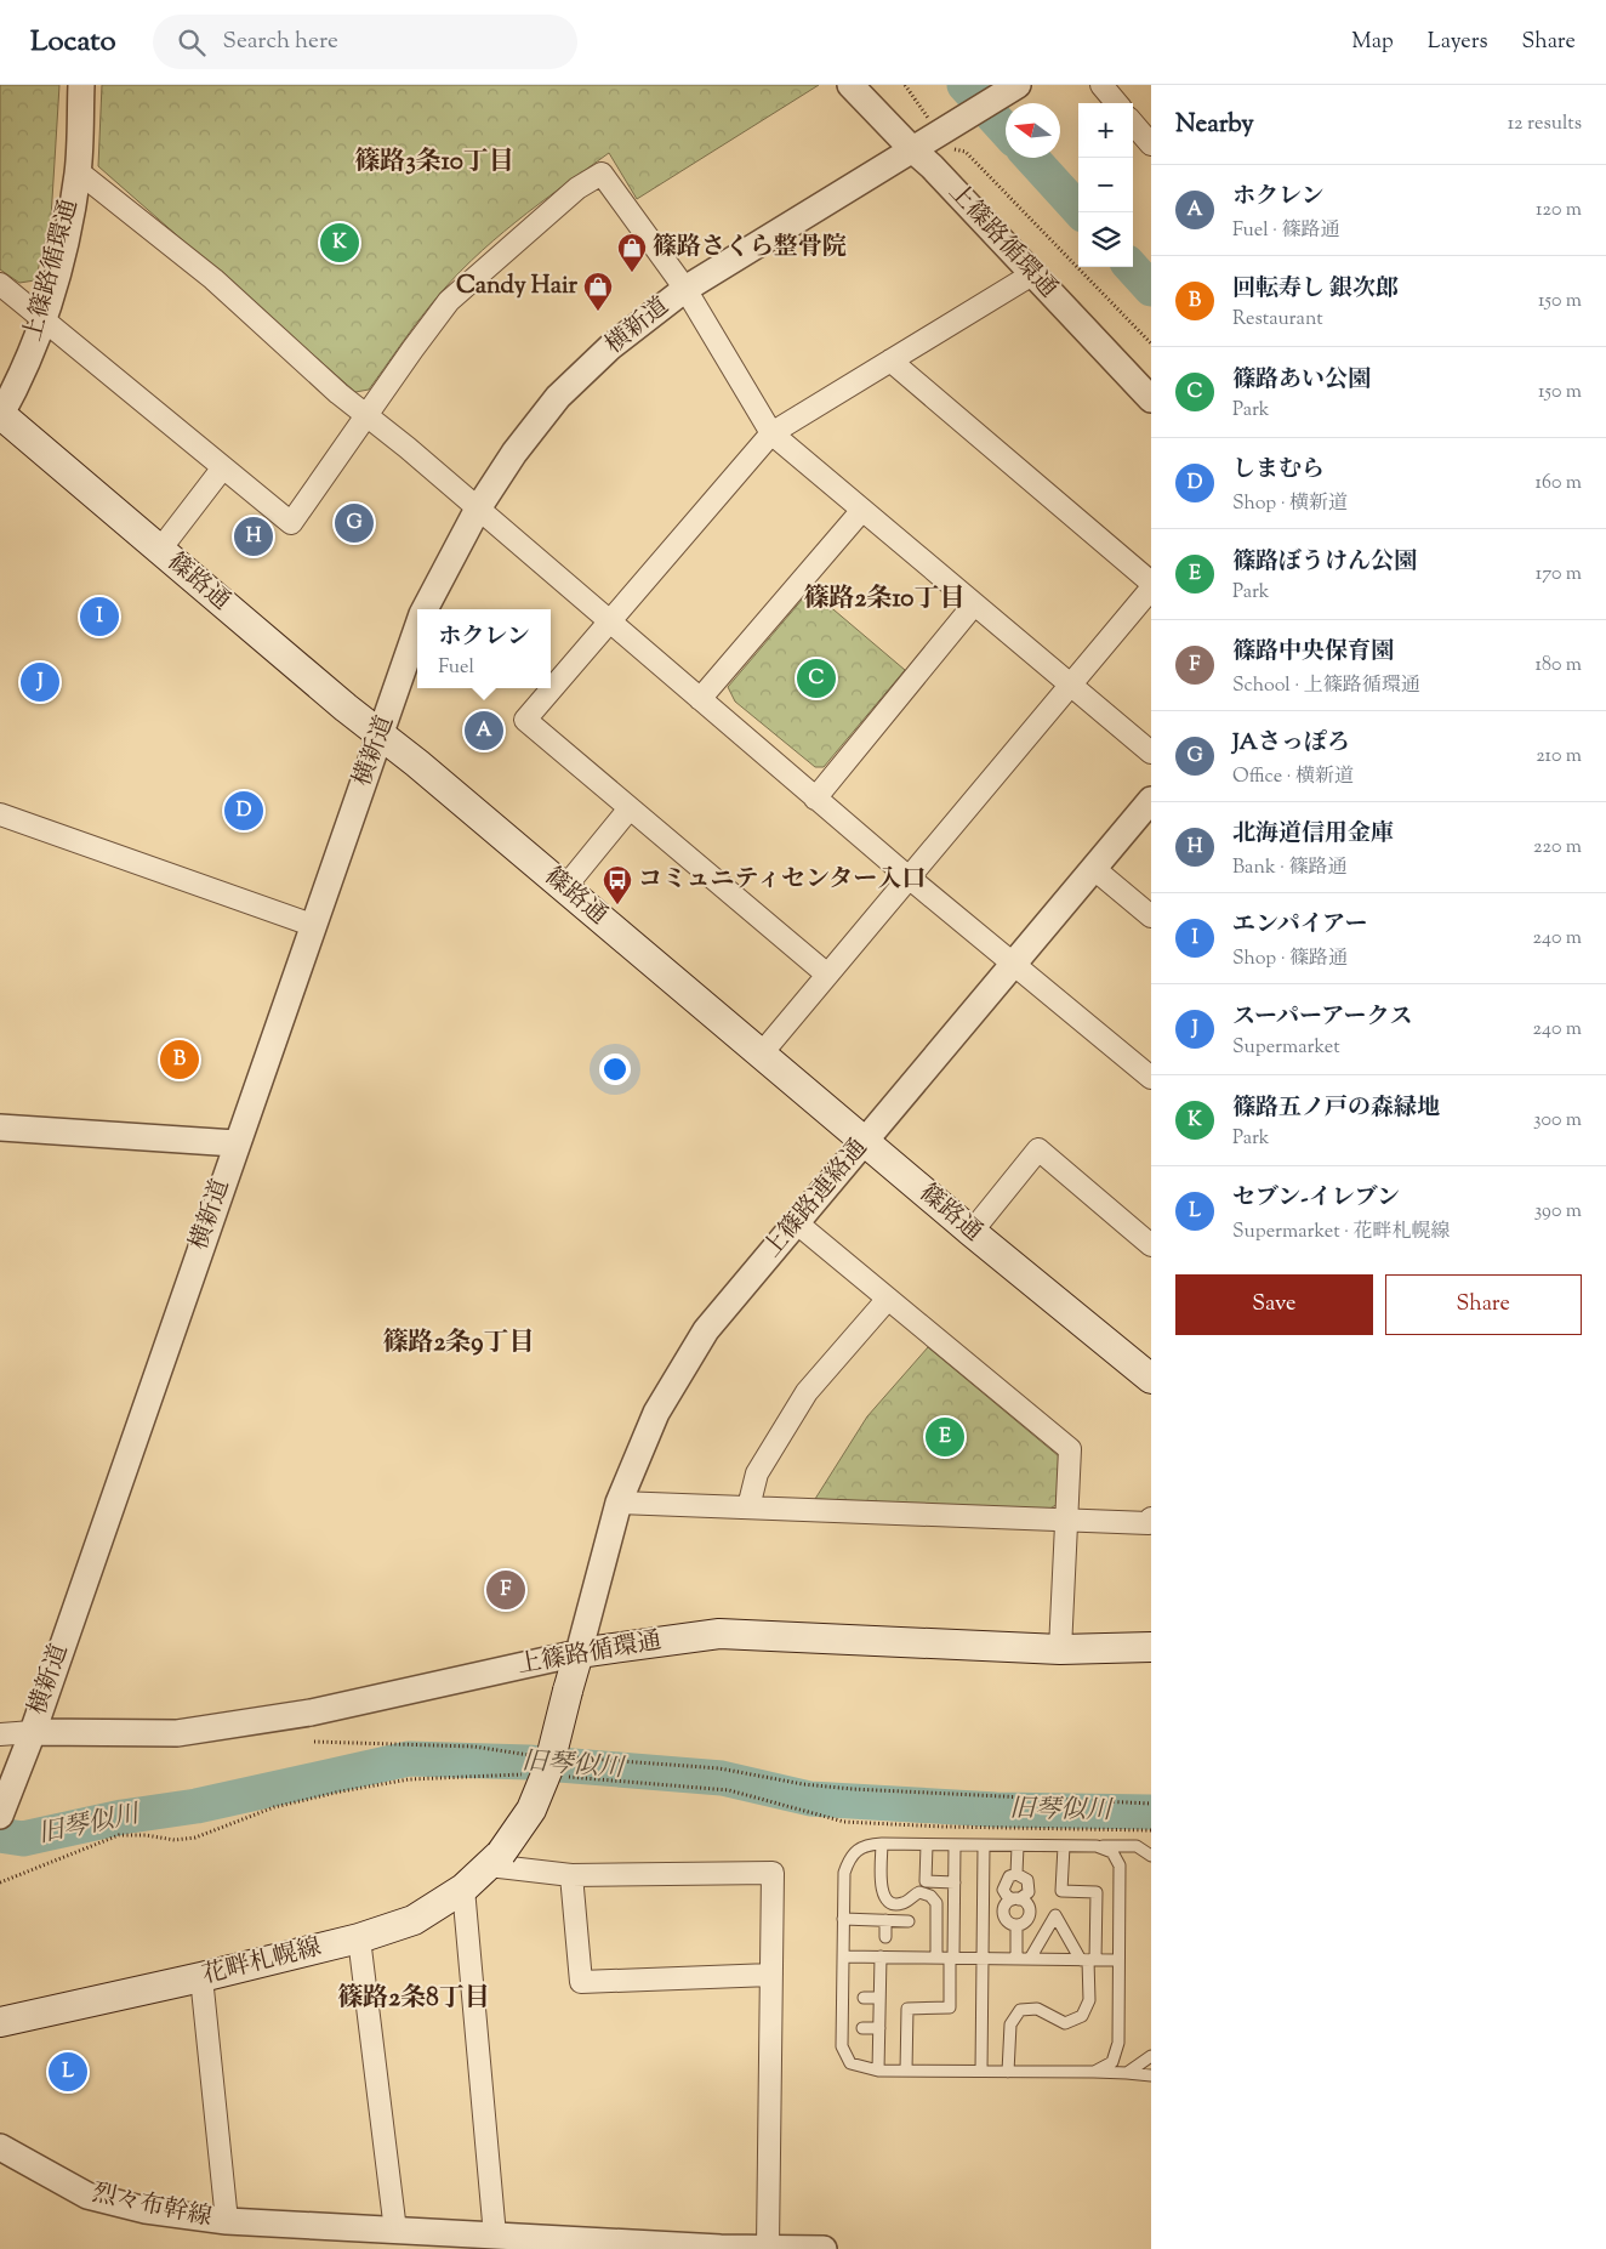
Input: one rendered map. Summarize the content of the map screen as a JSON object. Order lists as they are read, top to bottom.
{
  "streets": {
    "main road": ["上篠路循環通", "篠路通", "花畔札幌線"],
    "street": ["横新道", "上篠路連絡通", "烈々布幹線"]
  },
  "crossings": [
    ["上篠路循環通", "横新道"],
    ["上篠路循環通", "篠路通"],
    ["上篠路循環通", "上篠路連絡通"],
    ["上篠路循環通", "花畔札幌線"],
    ["横新道", "篠路通"],
    ["篠路通", "上篠路連絡通"],
    ["上篠路連絡通", "花畔札幌線"]
  ],
  "districts": [
    "篠路3条10丁目",
    "篠路2条10丁目",
    "篠路2条9丁目",
    "篠路2条8丁目"
  ],
  "water": ["旧琴似川"],
  "places": {
    "shop": ["篠路さくら整骨院", "Candy Hair"],
    "bus stop": ["コミュニティセンター入口"]
  },
  "north": "left",
  "page": {
    "header": "Locato",
    "search": "Search here",
    "nav": ["Map", "Layers", "Share"],
    "heading": ["Nearby", "12 results"],
    "map_buttons": ["+", "−"],
    "list": [
      {
        "mark": "A",
        "name": "ホクレン",
        "note": "Fuel · 篠路通",
        "value": "120 m"
      },
      {
        "mark": "B",
        "name": "回転寿し 銀次郎",
        "note": "Restaurant",
        "value": "150 m"
      },
      {
        "mark": "C",
        "name": "篠路あい公園",
        "note": "Park",
        "value": "150 m"
      },
      {
        "mark": "D",
        "name": "しまむら",
        "note": "Shop · 横新道",
        "value": "160 m"
      },
      {
        "mark": "E",
        "name": "篠路ぼうけん公園",
        "note": "Park",
        "value": "170 m"
      },
      {
        "mark": "F",
        "name": "篠路中央保育園",
        "note": "School · 上篠路循環通",
        "value": "180 m"
      },
      {
        "mark": "G",
        "name": "JAさっぽろ",
        "note": "Office · 横新道",
        "value": "210 m"
      },
      {
        "mark": "H",
        "name": "北海道信用金庫",
        "note": "Bank · 篠路通",
        "value": "220 m"
      },
      {
        "mark": "I",
        "name": "エンパイアー",
        "note": "Shop · 篠路通",
        "value": "240 m"
      },
      {
        "mark": "J",
        "name": "スーパーアークス",
        "note": "Supermarket",
        "value": "240 m"
      },
      {
        "mark": "K",
        "name": "篠路五ノ戸の森緑地",
        "note": "Park",
        "value": "300 m"
      },
      {
        "mark": "L",
        "name": "セブン-イレブン",
        "note": "Supermarket · 花畔札幌線",
        "value": "390 m"
      }
    ],
    "pins": [
      "K",
      "G",
      "H",
      "I",
      "C",
      "J",
      "A",
      "D",
      "B",
      "E",
      "F",
      "L"
    ],
    "popup": ["ホクレン", "Fuel"],
    "buttons": ["Save", "Share"]
  }
}
